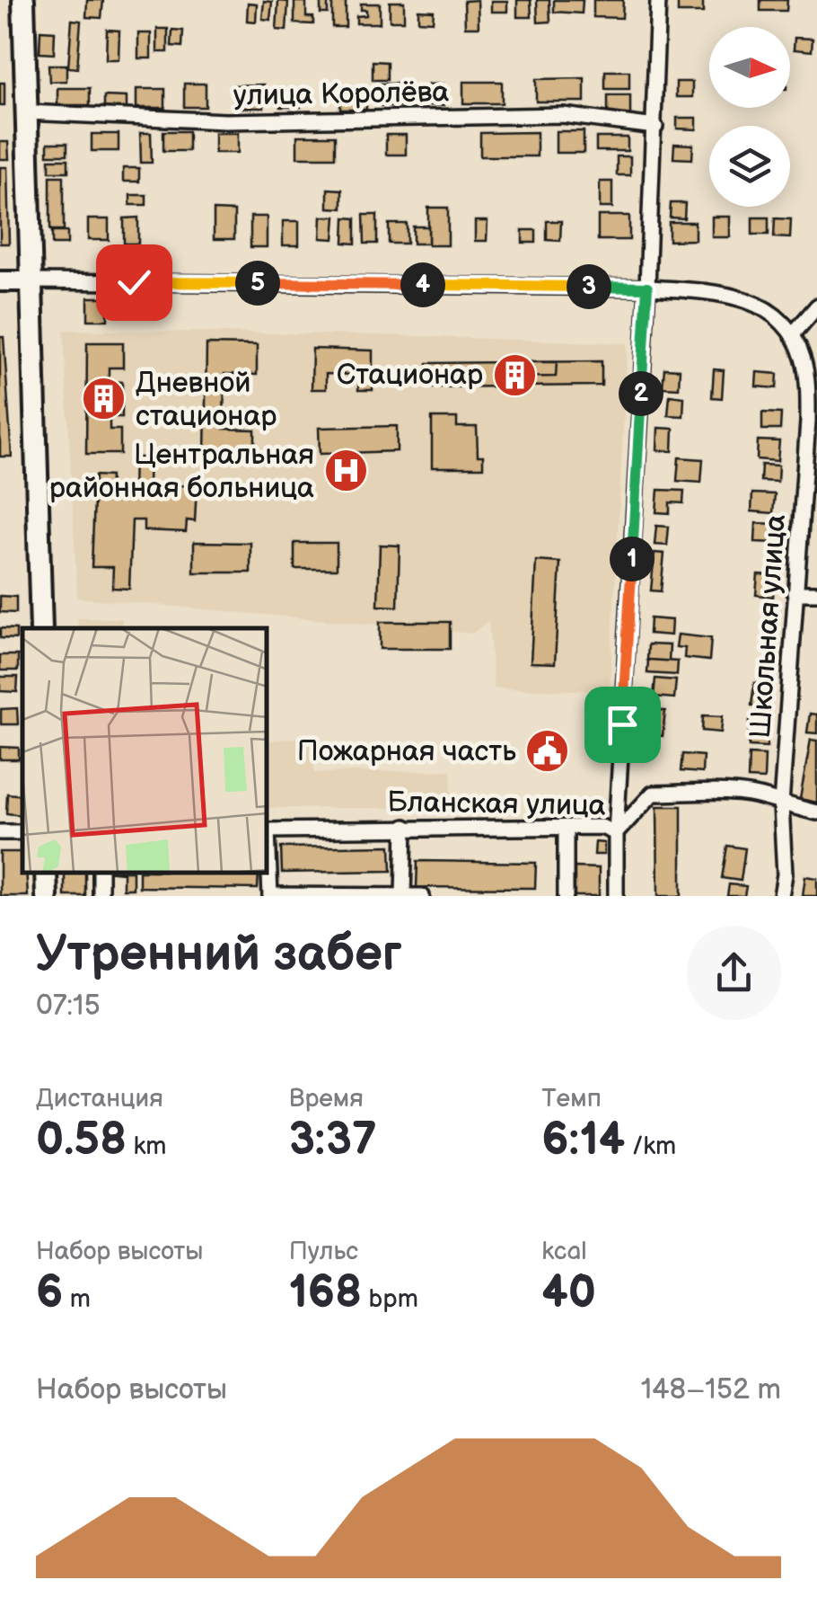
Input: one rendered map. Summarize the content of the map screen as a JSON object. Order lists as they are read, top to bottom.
{
  "streets": {
    "street": ["улица Королёва", "Школьная улица", "Бланская улица"]
  },
  "crossings": [
    ["Школьная улица", "Бланская улица"]
  ],
  "places": {
    "building": ["Стационар", "Дневной стационар"],
    "hospital": ["Центральная районная больница"],
    "public building": ["Пожарная часть"]
  },
  "north": "right",
  "page": {
    "pins": [
      "5",
      "4",
      "3",
      "2",
      "1"
    ],
    "heading": ["Утренний забег", "07:15"],
    "stats": [
      ["Дистанция", "0.58 km"],
      ["Время", "3:37"],
      ["Темп", "6:14 /km"],
      ["Набор высоты", "6 m"],
      ["Пульс", "168 bpm"],
      ["kcal", "40"]
    ],
    "chart": ["Набор высоты", "148–152 m"]
  }
}
